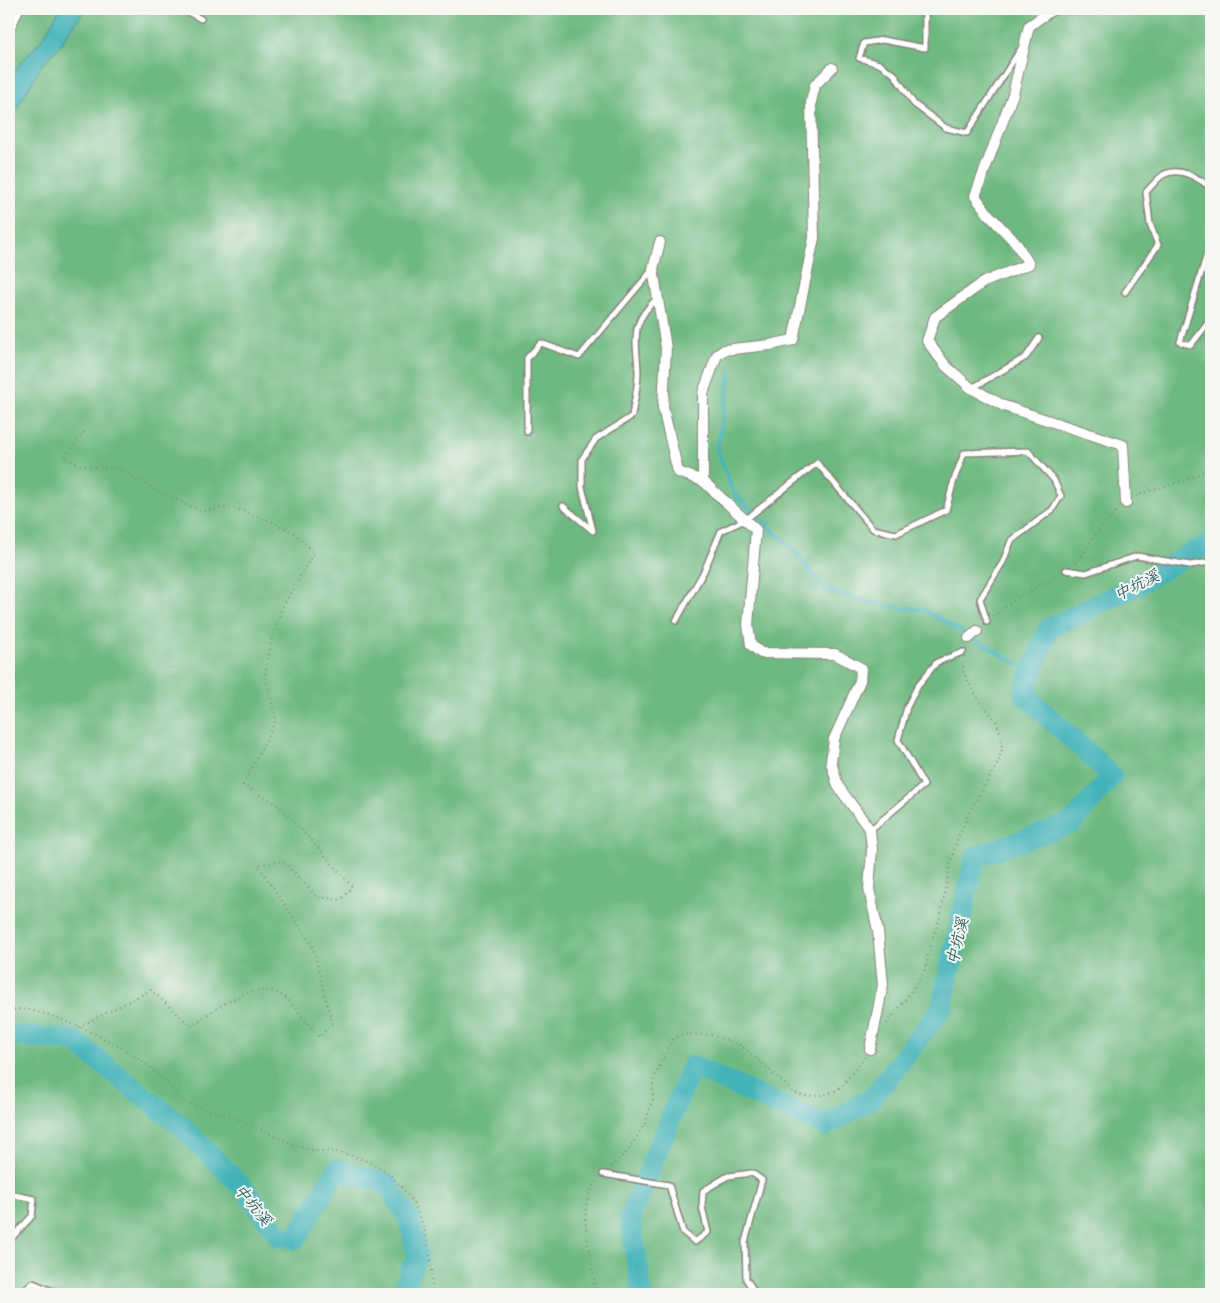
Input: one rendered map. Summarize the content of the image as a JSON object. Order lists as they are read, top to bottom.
{
  "water": ["中坑溪"]
}
